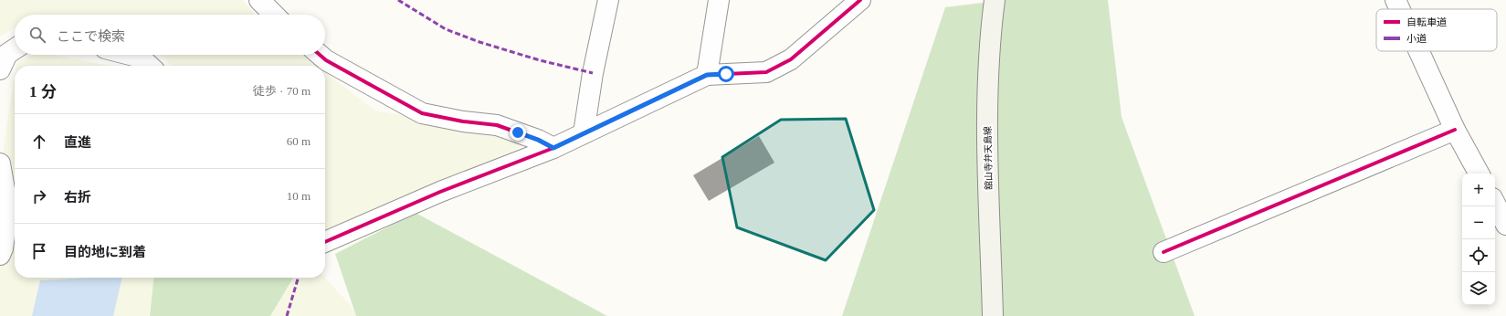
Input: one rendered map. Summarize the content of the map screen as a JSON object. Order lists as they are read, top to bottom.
{
  "streets": {
    "main road": ["舘山寺弁天島線"]
  },
  "legend": ["自転車道", "小道"],
  "page": {
    "search": "ここで検索",
    "heading": ["1 分", "徒歩 · 70 m"],
    "list": [
      ["直進", "60 m"],
      ["右折", "10 m"],
      "目的地に到着"
    ],
    "map_buttons": ["+", "−"]
  }
}
